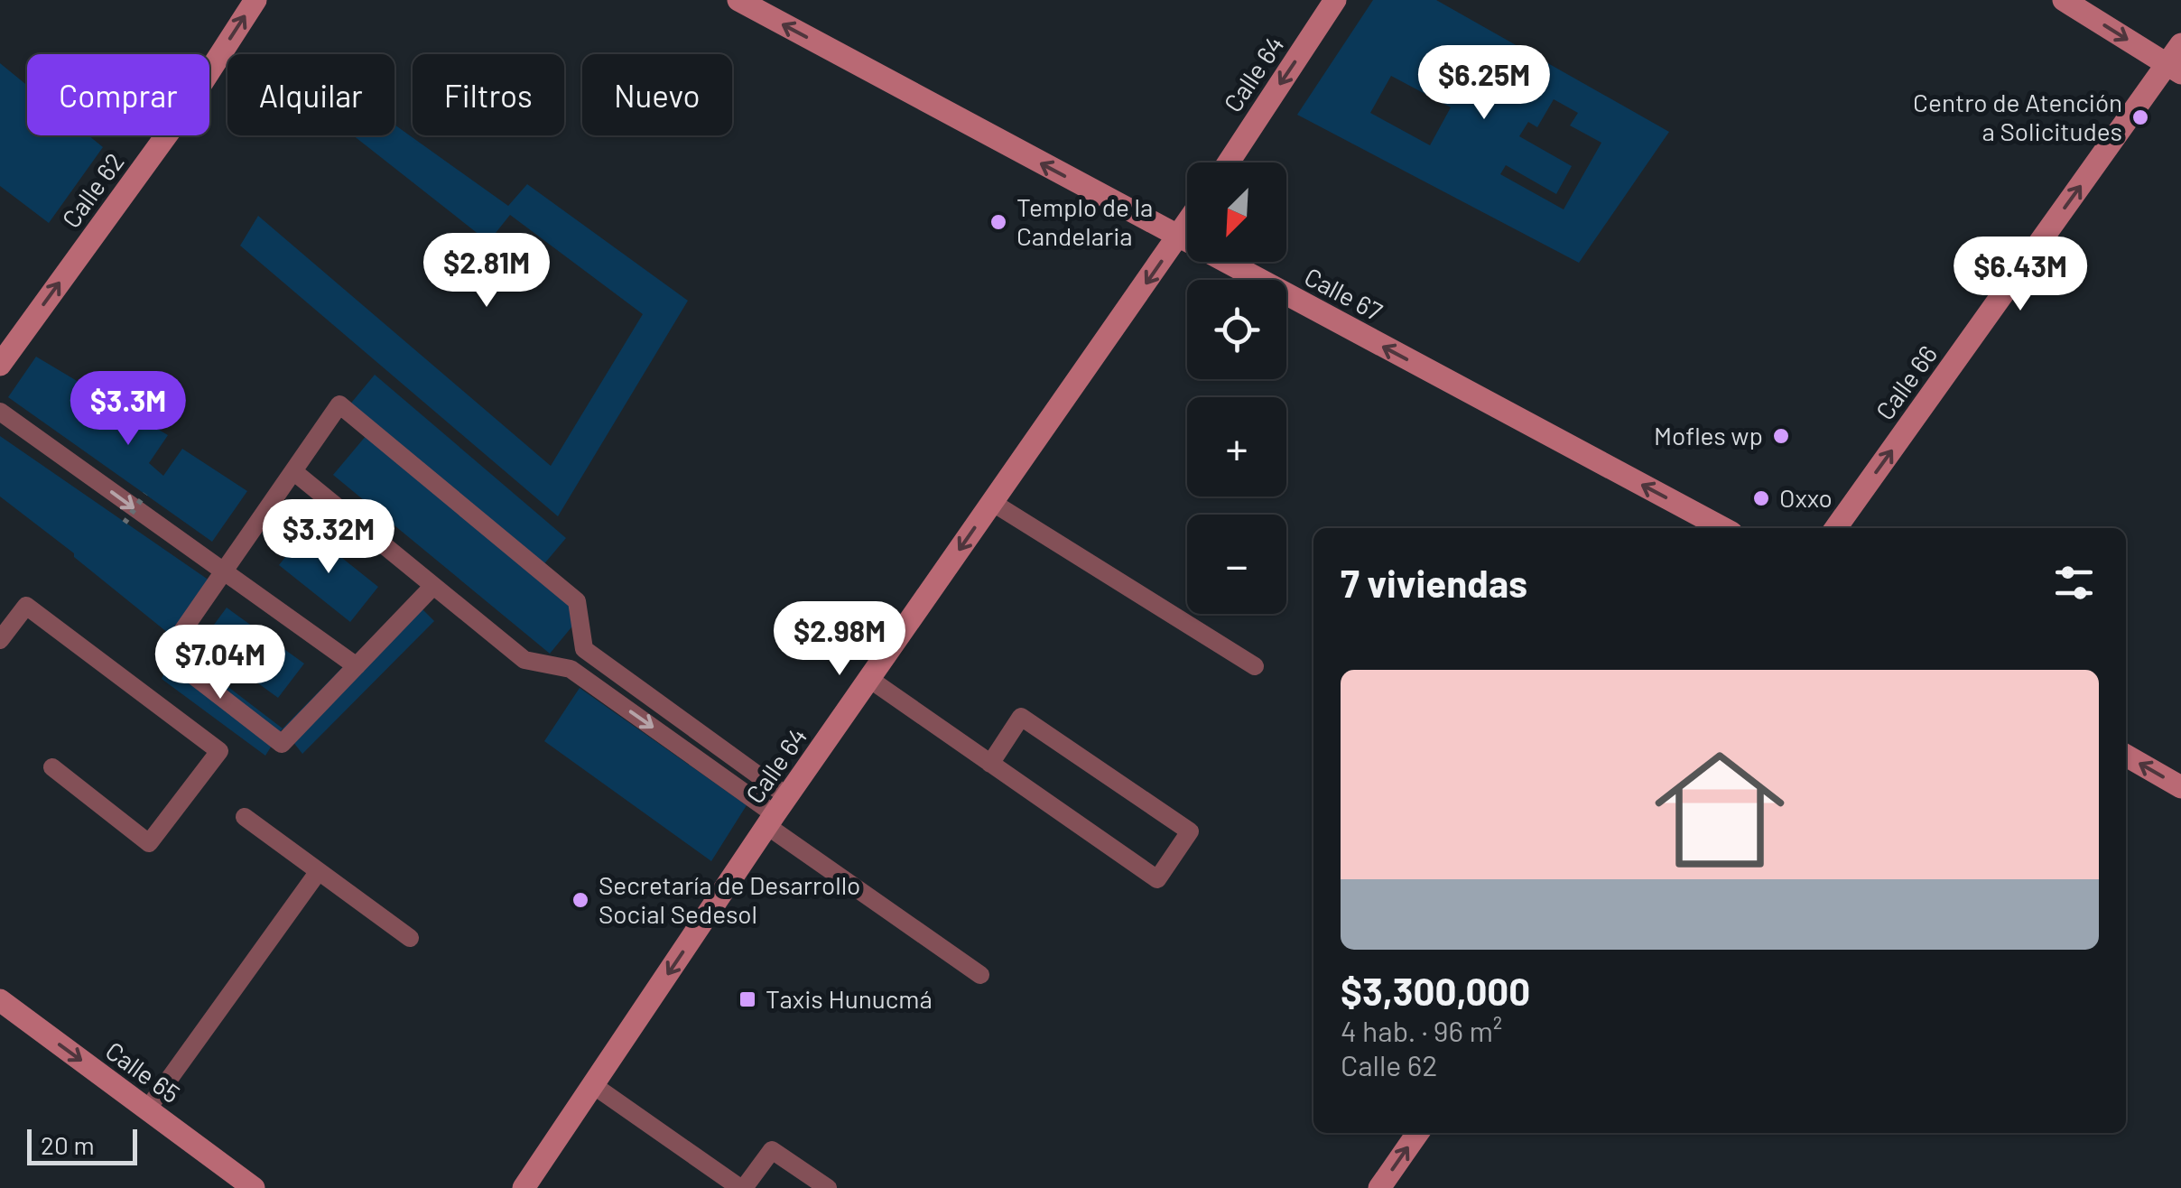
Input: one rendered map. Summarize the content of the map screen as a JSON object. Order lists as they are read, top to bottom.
{
  "streets": {
    "street": [
      "Calle 64",
      "Calle 62",
      "Calle 67",
      "Calle 66",
      "Calle 65"
    ]
  },
  "crossings": [
    ["Calle 64", "Calle 67"]
  ],
  "one_way": [
    "Calle 64",
    "Calle 62",
    "Calle 67",
    "Calle 66",
    "Calle 65"
  ],
  "places": {
    "other": [
      "Centro de Atención a Solicitudes",
      "Templo de la Candelaria",
      "Mofles wp",
      "Oxxo",
      "Secretaría de Desarrollo Social Sedesol"
    ],
    "transit": ["Taxis Hunucmá"]
  },
  "scale_bar": "20 m",
  "north": "bottom left",
  "page": {
    "price": [
      "$6.25M",
      "$2.81M",
      "$6.43M",
      "$3.3M",
      "$3.32M",
      "$2.98M",
      "$7.04M"
    ],
    "chip": [
      "Comprar",
      "Alquilar",
      "Filtros",
      "Nuevo"
    ],
    "map_buttons": ["+", "−"],
    "heading": "7 viviendas",
    "list": [
      {
        "name": "$3,300,000",
        "note": "4 hab. · 96 m² · Calle 62"
      }
    ],
    "scale": "20 m"
  }
}
